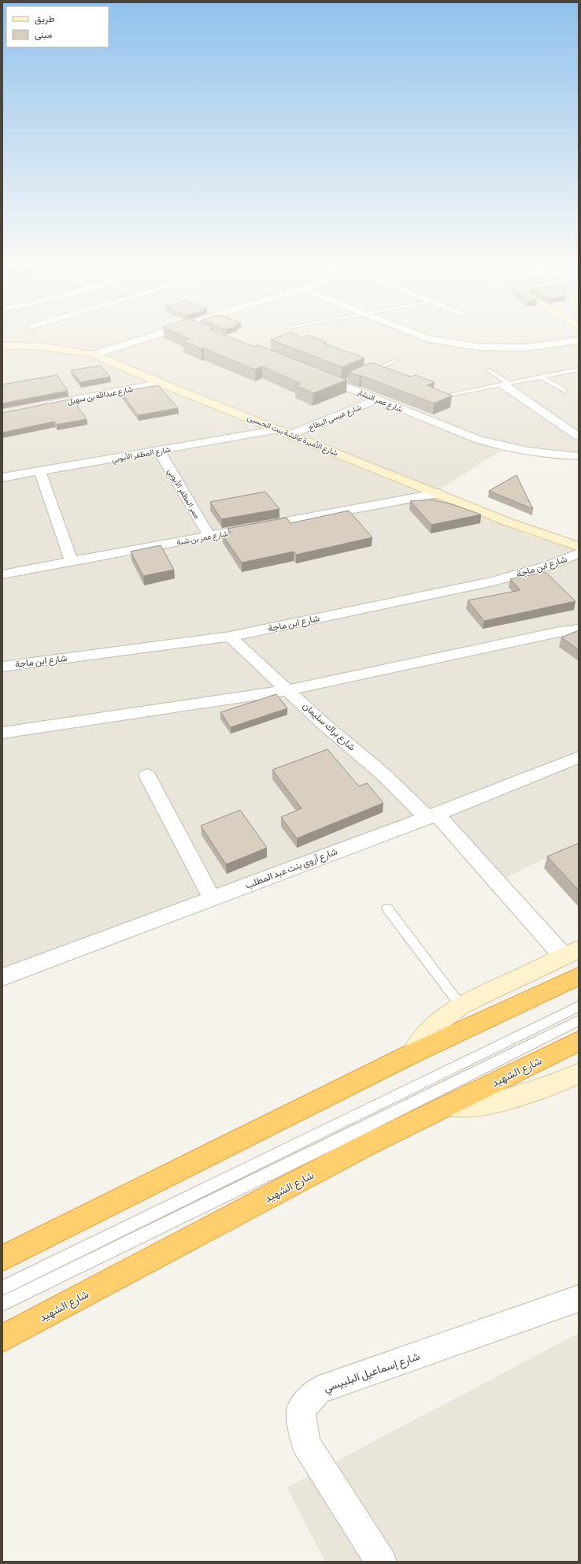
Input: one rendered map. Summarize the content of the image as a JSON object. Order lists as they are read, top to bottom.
{
  "streets": {
    "highway": ["شارع الشهيد"],
    "street": [
      "شارع عبدالله بن سهيل",
      "شارع عمر النشار",
      "شارع عيسى البطاح",
      "شارع الأميرة عائشة بنت الحسين",
      "شارع المظفر الأيوبي",
      "ممر المظفر الأيوبي",
      "شارع عمر بن شبة",
      "شارع ابن ماجة",
      "شارع براك سليمان",
      "شارع أروى بنت عبد المطلب",
      "شارع إسماعيل البلبيسي"
    ]
  },
  "crossings": [
    ["شارع عبدالله بن سهيل", "شارع الأميرة عائشة بنت الحسين"],
    ["شارع عمر النشار", "شارع عيسى البطاح"],
    ["شارع عيسى البطاح", "شارع الأميرة عائشة بنت الحسين"],
    ["شارع الأميرة عائشة بنت الحسين", "شارع المظفر الأيوبي"],
    ["شارع الأميرة عائشة بنت الحسين", "شارع عمر بن شبة"],
    ["شارع المظفر الأيوبي", "ممر المظفر الأيوبي"],
    ["ممر المظفر الأيوبي", "شارع عمر بن شبة"],
    ["شارع ابن ماجة", "شارع براك سليمان"],
    ["شارع براك سليمان", "شارع أروى بنت عبد المطلب"]
  ],
  "legend": ["طريق", "مبنى"]
}
